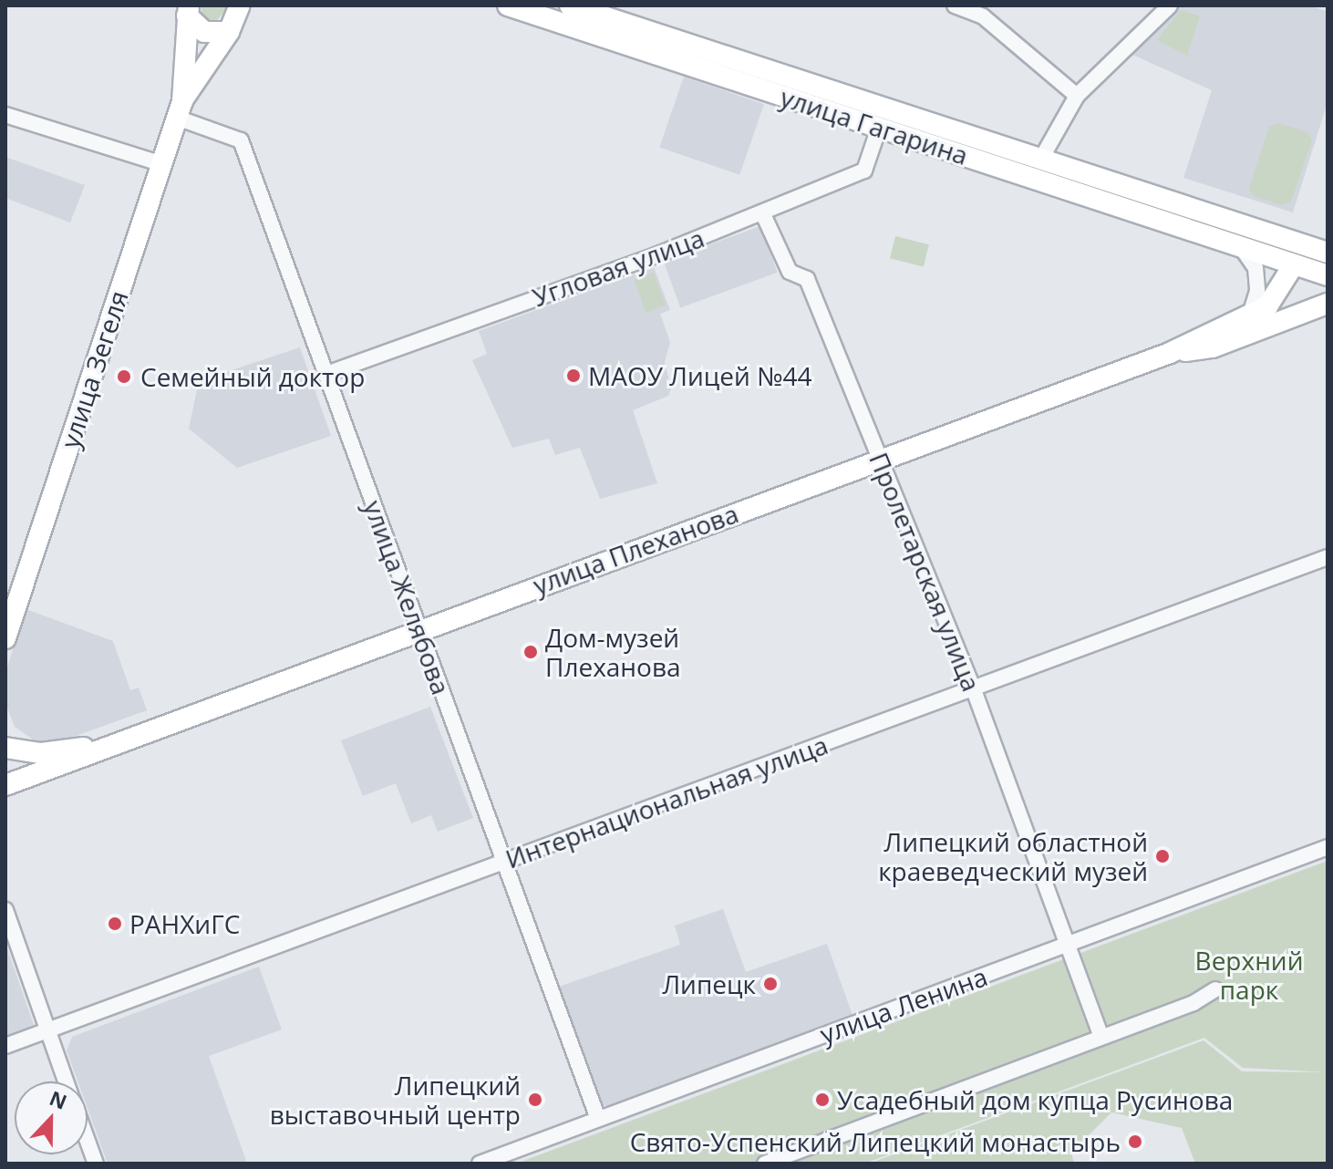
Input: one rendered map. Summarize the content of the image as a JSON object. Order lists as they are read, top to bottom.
{
  "streets": {
    "main road": ["улица Гагарина", "улица Зегеля", "улица Плеханова"],
    "street": [
      "Угловая улица",
      "Пролетарская улица",
      "улица Желябова",
      "Интернациональная улица",
      "улица Ленина"
    ]
  },
  "crossings": [
    ["улица Гагарина", "Угловая улица"],
    ["улица Гагарина", "улица Плеханова"],
    ["Угловая улица", "Пролетарская улица"],
    ["Угловая улица", "улица Желябова"],
    ["улица Зегеля", "улица Желябова"],
    ["улица Плеханова", "Пролетарская улица"],
    ["улица Плеханова", "улица Желябова"],
    ["Пролетарская улица", "Интернациональная улица"],
    ["Пролетарская улица", "улица Ленина"],
    ["улица Желябова", "Интернациональная улица"],
    ["улица Желябова", "улица Ленина"]
  ],
  "parks": ["Верхний парк"],
  "places": [
    "МАОУ Лицей №44",
    "Семейный доктор",
    "Дом-музей Плеханова",
    "Липецкий областной краеведческий музей",
    "РАНХиГС",
    "Липецк",
    "Липецкий выставочный центр",
    "Усадебный дом купца Русинова",
    "Свято-Успенский Липецкий монастырь"
  ],
  "north": "top"
}
